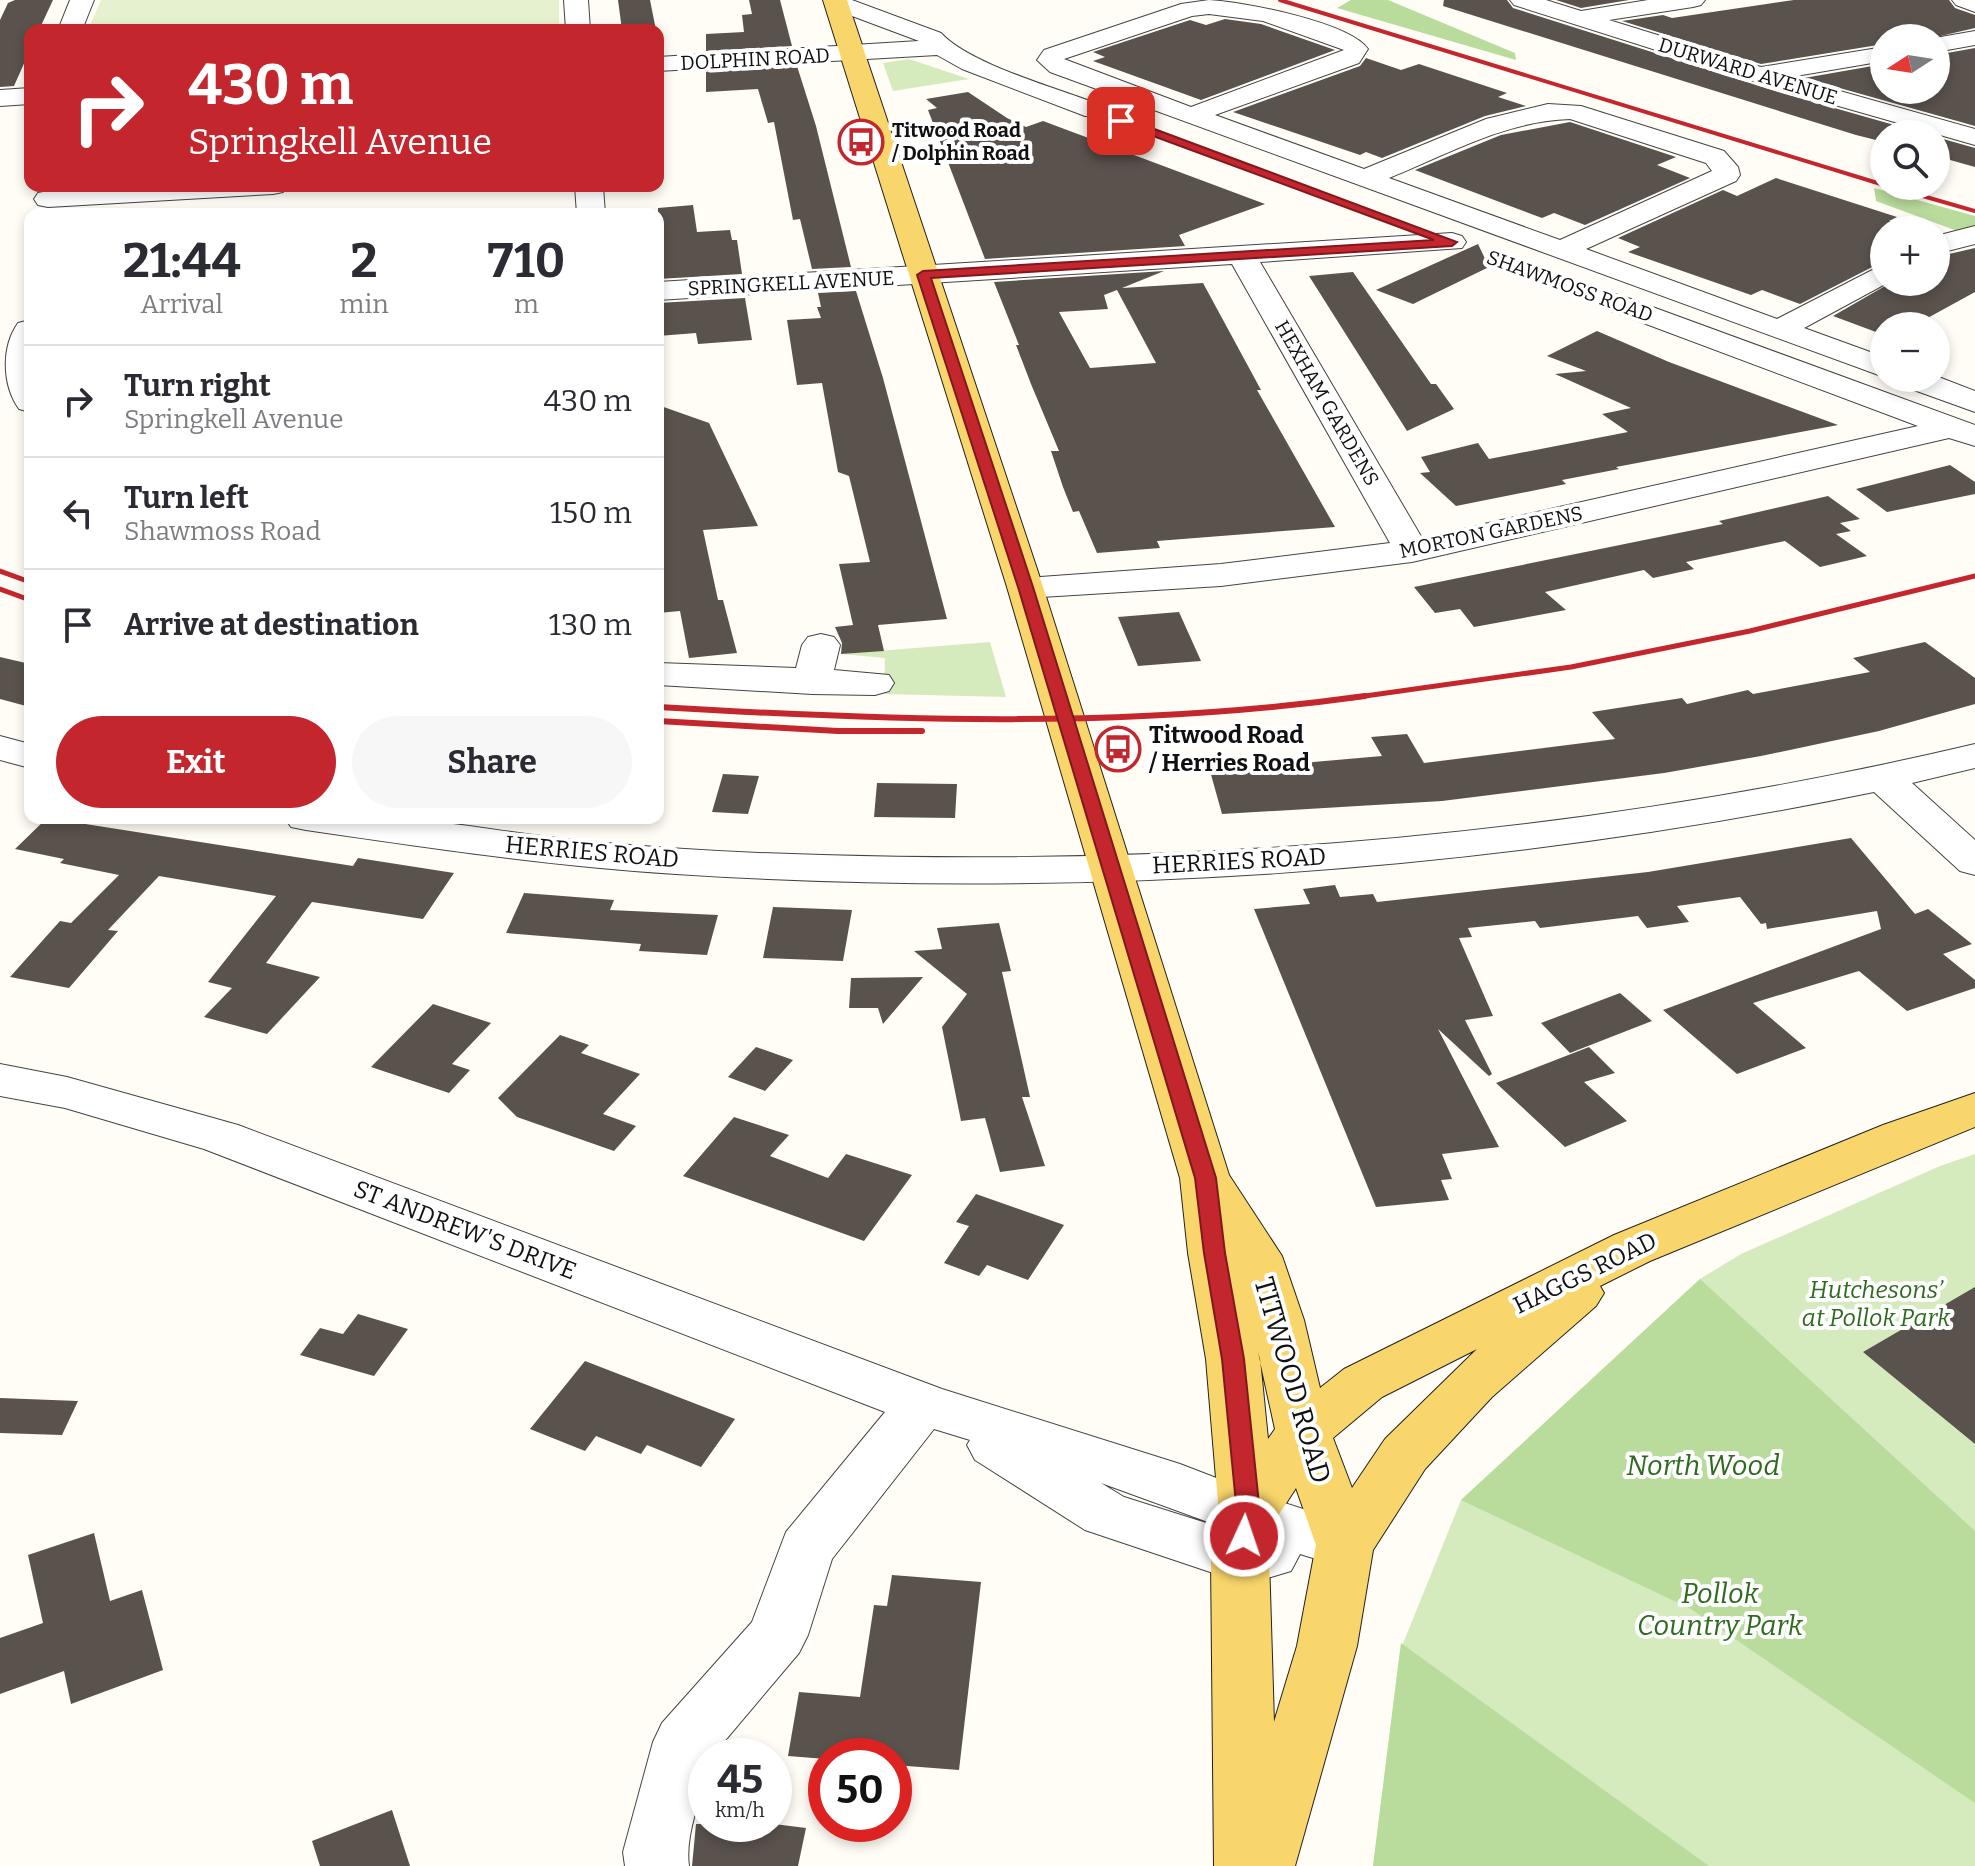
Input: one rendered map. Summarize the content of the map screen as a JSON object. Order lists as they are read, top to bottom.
{
  "streets": {
    "main road": ["HAGGS ROAD", "TITWOOD ROAD"],
    "street": [
      "DOLPHIN ROAD",
      "DURWARD AVENUE",
      "SPRINGKELL AVENUE",
      "SHAWMOSS ROAD",
      "HEXHAM GARDENS",
      "MORTON GARDENS",
      "HERRIES ROAD",
      "ST ANDREW'S DRIVE"
    ]
  },
  "crossings": [
    ["DOLPHIN ROAD", "TITWOOD ROAD"],
    ["SPRINGKELL AVENUE", "SHAWMOSS ROAD"],
    ["SPRINGKELL AVENUE", "HEXHAM GARDENS"],
    ["SPRINGKELL AVENUE", "TITWOOD ROAD"],
    ["SHAWMOSS ROAD", "MORTON GARDENS"],
    ["HEXHAM GARDENS", "MORTON GARDENS"],
    ["MORTON GARDENS", "TITWOOD ROAD"],
    ["HERRIES ROAD", "TITWOOD ROAD"],
    ["ST ANDREW'S DRIVE", "HAGGS ROAD"],
    ["ST ANDREW'S DRIVE", "TITWOOD ROAD"],
    ["HAGGS ROAD", "TITWOOD ROAD"]
  ],
  "parks": ["Hutchesons’ at Pollok Park", "North Wood", "Pollok Country Park"],
  "places": {
    "bus stop": ["Titwood Road / Dolphin Road", "Titwood Road / Herries Road"]
  },
  "north": "left",
  "page": {
    "map_buttons": ["+", "−"],
    "turn": ["430 m", "Springkell Avenue"],
    "eta": [
      "21:44",
      "Arrival",
      "2",
      "min",
      "710",
      "m"
    ],
    "list": [
      {
        "name": "Turn right",
        "note": "Springkell Avenue",
        "value": "430 m"
      },
      {
        "name": "Turn left",
        "note": "Shawmoss Road",
        "value": "150 m"
      },
      {
        "name": "Arrive at destination",
        "value": "130 m"
      }
    ],
    "buttons": ["Exit", "Share"],
    "speed": "45 km/h",
    "limit": "50"
  }
}
